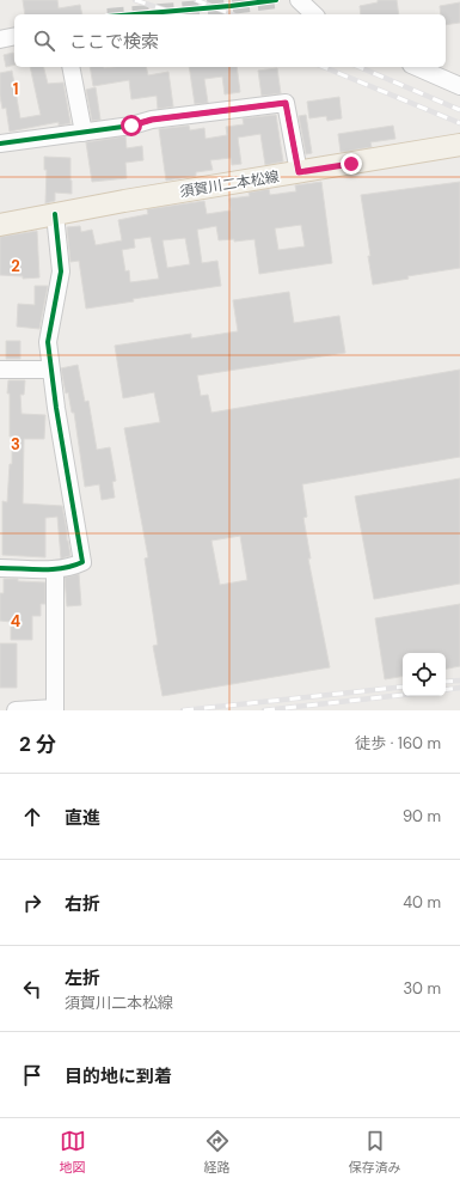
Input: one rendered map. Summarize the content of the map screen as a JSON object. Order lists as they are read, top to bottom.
{
  "streets": {
    "main road": ["須賀川二本松線"]
  },
  "page": {
    "search": "ここで検索",
    "heading": ["2 分", "徒歩 · 160 m"],
    "list": [
      ["直進", "90 m"],
      ["右折", "40 m"],
      ["左折", "須賀川二本松線", "30 m"],
      "目的地に到着"
    ],
    "nav": ["地図", "経路", "保存済み"]
  },
  "grid": {
    "rows": [
      "1",
      "2",
      "3",
      "4"
    ]
  }
}
